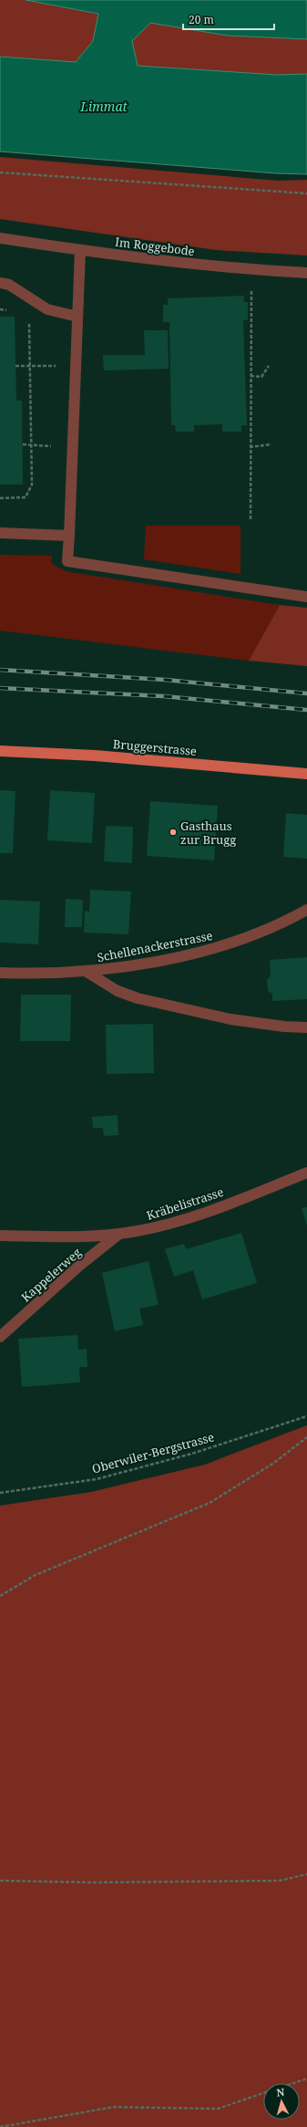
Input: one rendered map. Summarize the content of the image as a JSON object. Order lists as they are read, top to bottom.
{
  "streets": {
    "main road": ["Bruggerstrasse"],
    "street": [
      "Im Roggebode",
      "Schellenackerstrasse",
      "Kräbelistrasse",
      "Kappelerweg"
    ],
    "path": ["Oberwiler-Bergstrasse"]
  },
  "crossings": [
    ["Kräbelistrasse", "Kappelerweg"]
  ],
  "water": ["Limmat"],
  "places": ["Gasthaus zur Brugg"],
  "scale_bar": "20 m",
  "north": "top"
}
